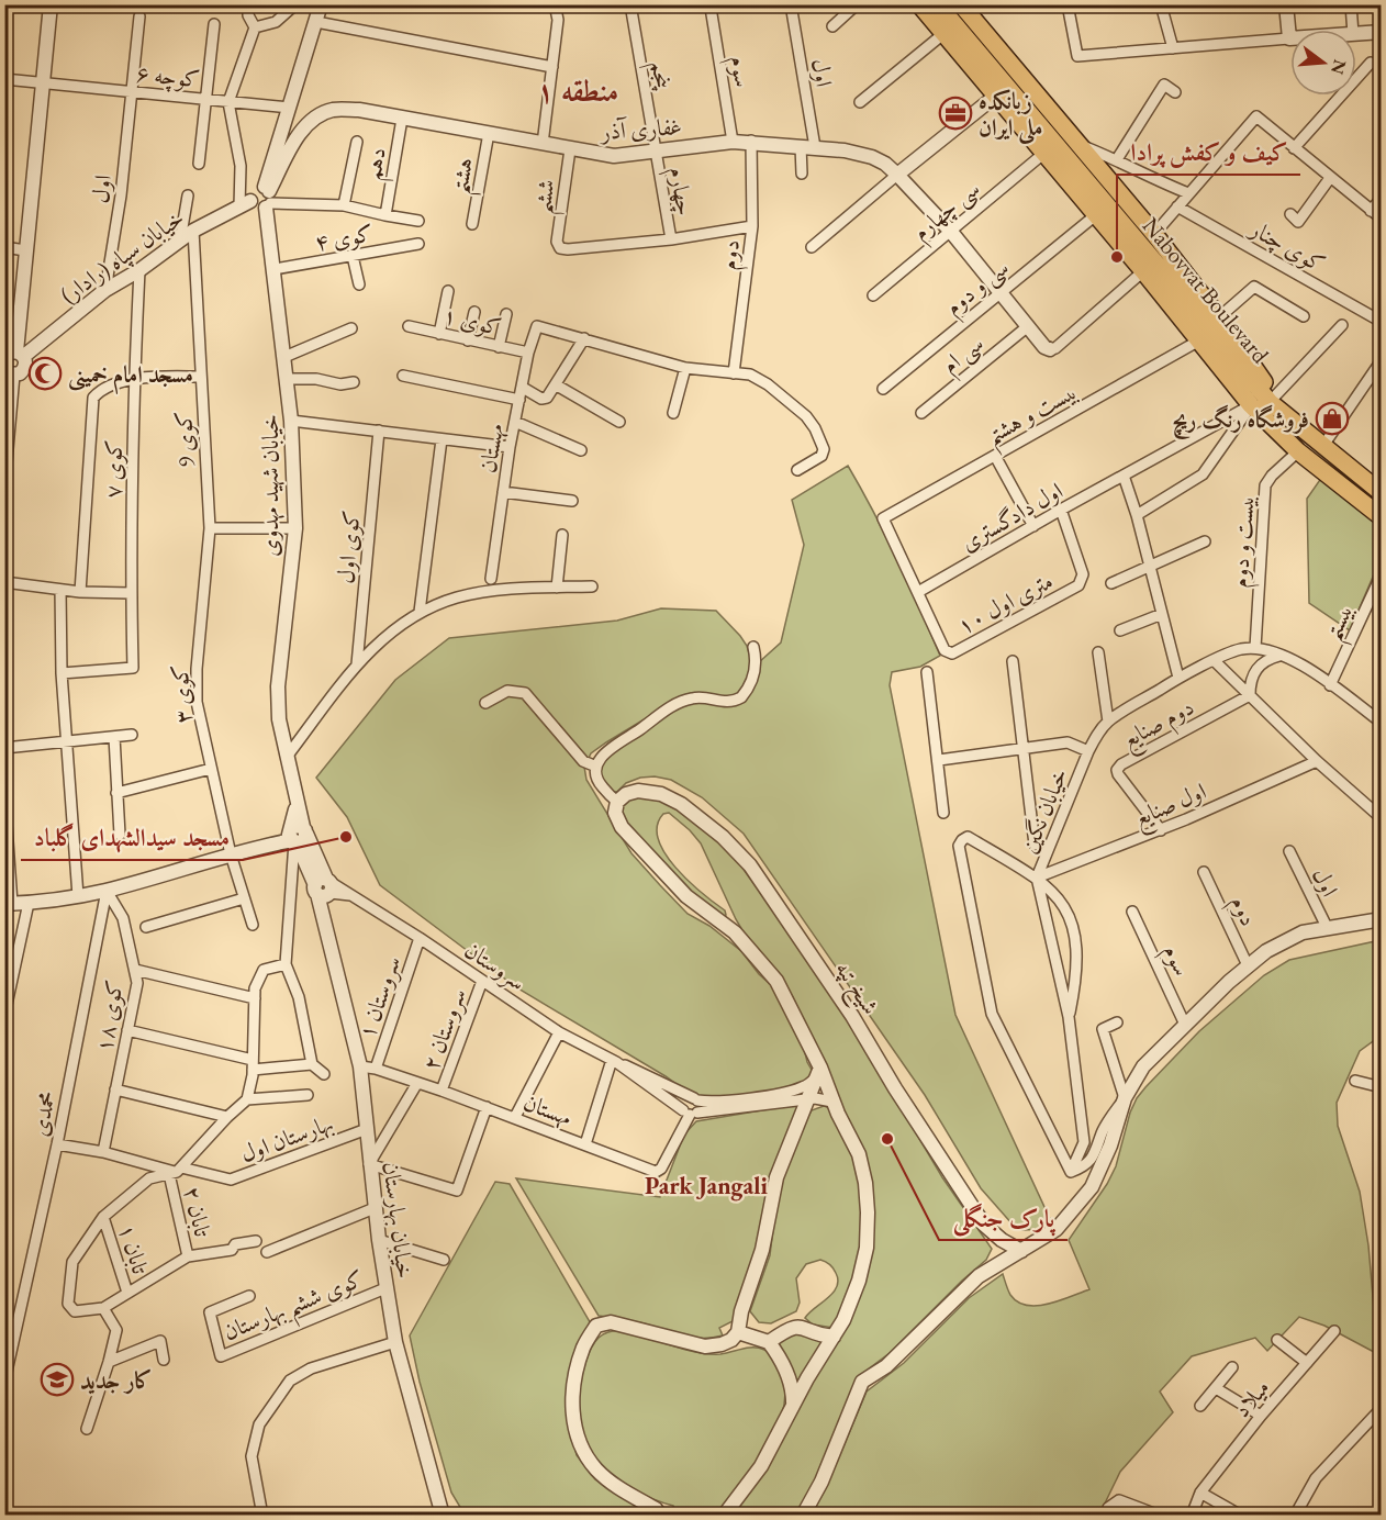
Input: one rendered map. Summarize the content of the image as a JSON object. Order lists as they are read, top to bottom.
{
  "streets": {
    "main road": ["Nabovvat Boulevard"],
    "street": [
      "سوم",
      "اول",
      "پنجم",
      "کوچه ۶",
      "غفاری آذر",
      "دهم",
      "هشتم",
      "چهارم",
      "ششم",
      "سی چهارم",
      "کوی ۴",
      "کوی چنار",
      "دوم",
      "خیابان سپاه (رادار)",
      "سی و دوم",
      "کوی ۱",
      "سی ام",
      "بیست و هشتم",
      "کوی 9",
      "مهستان",
      "کوی ۷",
      "خیابان شهید مهدوی",
      "اول دادگستری",
      "بیست و دوم",
      "کوی اول",
      "۱۰ متری اول",
      "بیستم",
      "کوی ۳",
      "دوم صنایع",
      "اول صنایع",
      "خیابان نگین",
      "سروستان",
      "شیخ تپه",
      "سروستان ۱",
      "کوی ۱۸",
      "سروستان ۲",
      "محمدی",
      "بهارستان اول",
      "تابان ۲",
      "خیابان بهارستان",
      "تابان ۱",
      "کوی ششم بهارستان",
      "میلاد"
    ]
  },
  "crossings": [
    ["سوم", "غفاری آذر"],
    ["اول", "کوچه ۶"],
    ["اول", "غفاری آذر"],
    ["اول", "خیابان سپاه (رادار)"],
    ["پنجم", "غفاری آذر"],
    ["پنجم", "چهارم"],
    ["غفاری آذر", "دهم"],
    ["غفاری آذر", "هشتم"],
    ["غفاری آذر", "چهارم"],
    ["غفاری آذر", "ششم"],
    ["غفاری آذر", "سی چهارم"],
    ["غفاری آذر", "دوم"],
    ["غفاری آذر", "خیابان سپاه (رادار)"],
    ["غفاری آذر", "سی و دوم"],
    ["غفاری آذر", "سی ام"],
    ["غفاری آذر", "خیابان شهید مهدوی"],
    ["چهارم", "ششم"],
    ["سی چهارم", "Nabovvat Boulevard"],
    ["کوی ۴", "خیابان شهید مهدوی"],
    ["خیابان سپاه (رادار)", "کوی 9"],
    ["خیابان سپاه (رادار)", "کوی ۷"],
    ["خیابان سپاه (رادار)", "خیابان شهید مهدوی"],
    ["سی و دوم", "Nabovvat Boulevard"],
    ["Nabovvat Boulevard", "بیست و هشتم"],
    ["Nabovvat Boulevard", "اول دادگستری"],
    ["Nabovvat Boulevard", "بیست و دوم"],
    ["کوی ۱", "مهستان"],
    ["بیست و هشتم", "اول دادگستری"],
    ["بیست و هشتم", "۱۰ متری اول"],
    ["کوی 9", "کوی ۳"],
    ["مهستان", "سروستان"],
    ["مهستان", "سروستان ۱"],
    ["مهستان", "سروستان ۲"],
    ["مهستان", "خیابان بهارستان"],
    ["خیابان شهید مهدوی", "خیابان بهارستان"],
    ["اول دادگستری", "۱۰ متری اول"],
    ["بیست و دوم", "خیابان نگین"],
    ["بیستم", "خیابان نگین"],
    ["دوم صنایع", "اول صنایع"],
    ["اول صنایع", "خیابان نگین"],
    ["سروستان", "سروستان ۱"],
    ["سروستان", "سروستان ۲"],
    ["سروستان", "خیابان بهارستان"],
    ["کوی ۱۸", "محمدی"],
    ["کوی ۱۸", "بهارستان اول"],
    ["محمدی", "بهارستان اول"],
    ["بهارستان اول", "تابان ۲"],
    ["بهارستان اول", "خیابان بهارستان"],
    ["خیابان بهارستان", "کوی ششم بهارستان"]
  ],
  "districts": ["منطقه ۱", "Park Jangali"],
  "places": {
    "office": ["زبانکده ملی ایران"],
    "other": ["کیف و کفش پرادا", "مسجد سیدالشهدای گلباد", "پارک جنگلی"],
    "mosque": ["مسجد امام خمینی"],
    "shop": ["فروشگاه رنگ ریچ"],
    "school or university": ["کار جدید"]
  },
  "north": "right"
}
